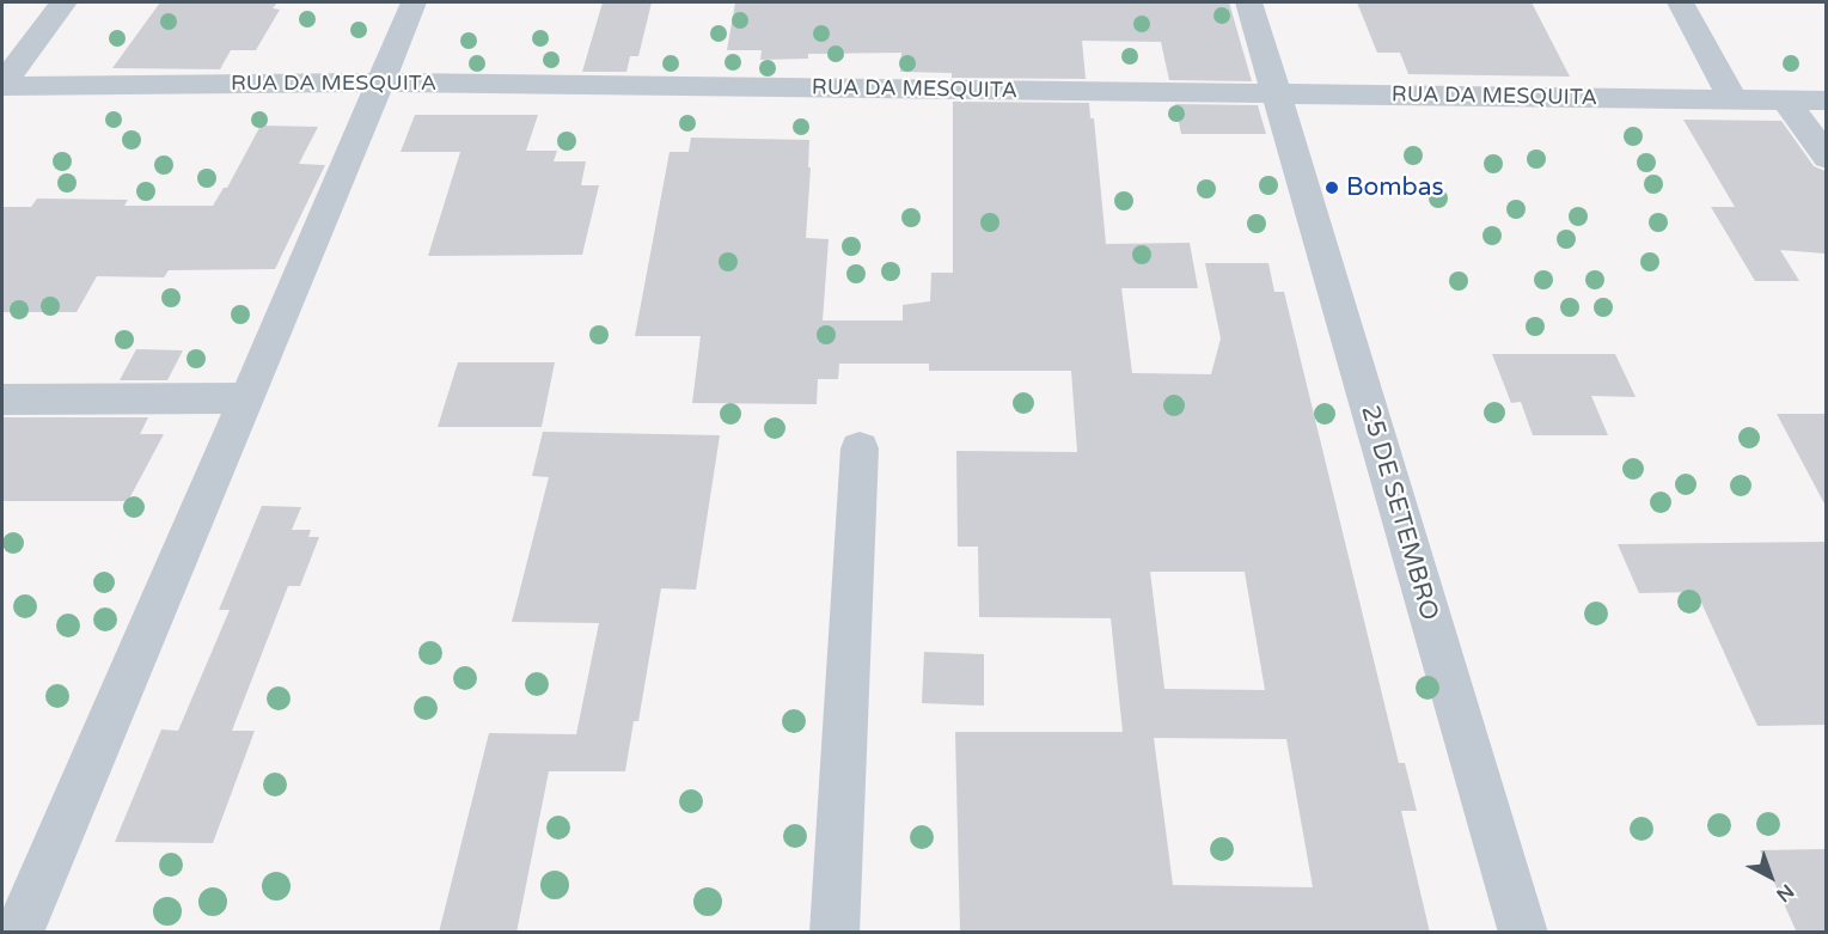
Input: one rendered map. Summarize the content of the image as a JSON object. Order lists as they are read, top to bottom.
{
  "streets": {
    "street": ["RUA DA MESQUITA", "25 DE SETEMBRO"]
  },
  "crossings": [
    ["RUA DA MESQUITA", "25 DE SETEMBRO"]
  ],
  "places": ["Bombas"],
  "north": "bottom right"
}
